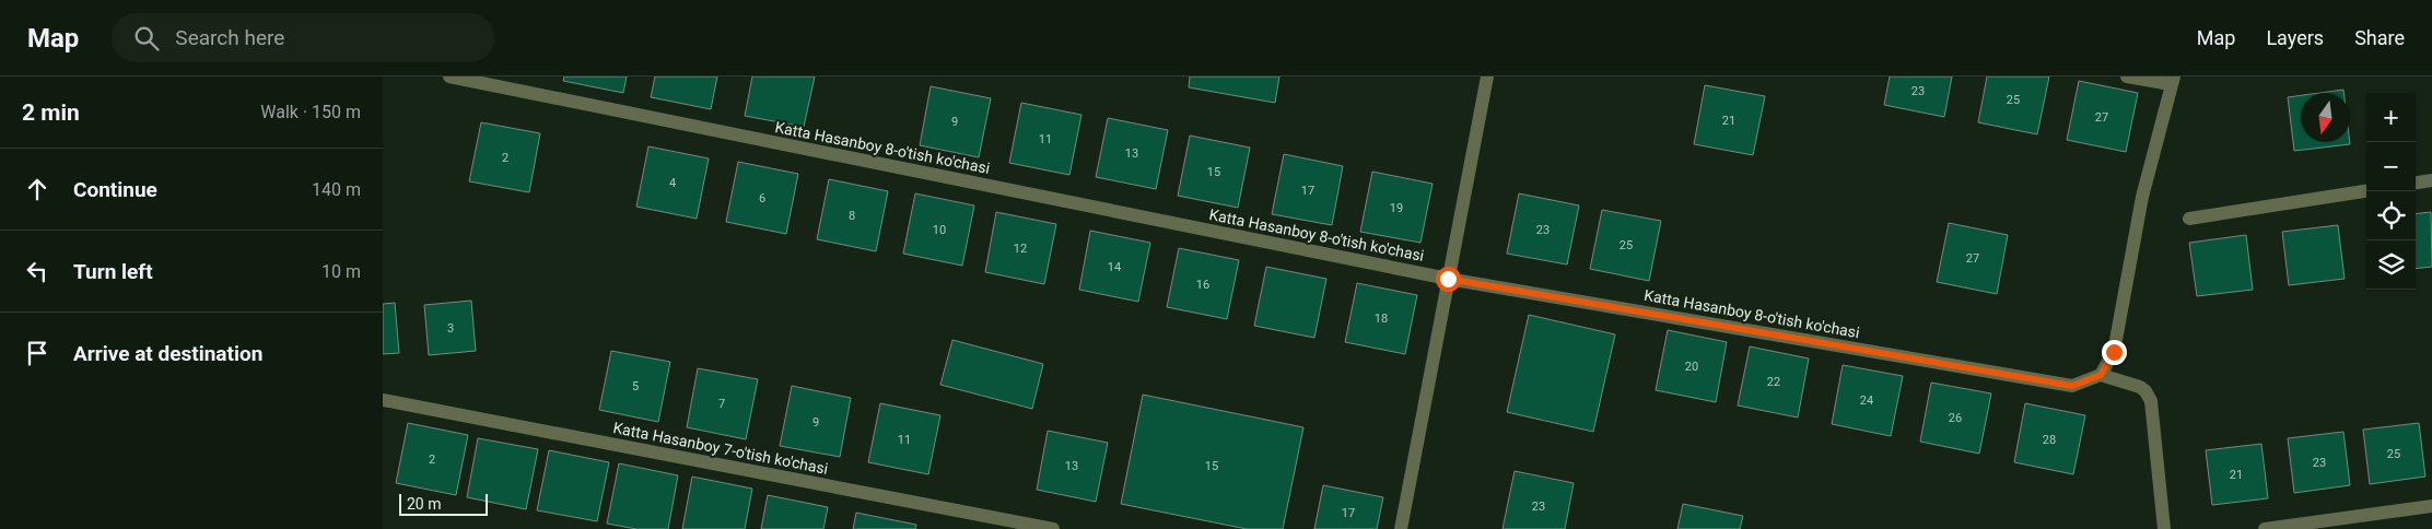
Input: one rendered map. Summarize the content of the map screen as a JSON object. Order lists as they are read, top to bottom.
{
  "streets": {
    "street": ["Katta Hasanboy 8-o'tish ko'chasi", "Katta Hasanboy 7-o'tish ko'chasi"]
  },
  "house_numbers": [
    "23",
    "25",
    "27",
    "21",
    "9",
    "11",
    "13",
    "2",
    "15",
    "4",
    "17",
    "6",
    "19",
    "8",
    "10",
    "23",
    "25",
    "12",
    "27",
    "14",
    "16",
    "18",
    "3",
    "20",
    "22",
    "5",
    "24",
    "7",
    "26",
    "9",
    "11",
    "28",
    "25",
    "2",
    "23",
    "13",
    "15",
    "21",
    "23",
    "17"
  ],
  "scale_bar": "20 m",
  "north": "bottom",
  "page": {
    "header": "Map",
    "search": "Search here",
    "nav": ["Map", "Layers", "Share"],
    "heading": ["2 min", "Walk · 150 m"],
    "map_buttons": ["+", "−"],
    "list": [
      ["Continue", "140 m"],
      ["Turn left", "10 m"],
      "Arrive at destination"
    ],
    "scale": "20 m"
  }
}
